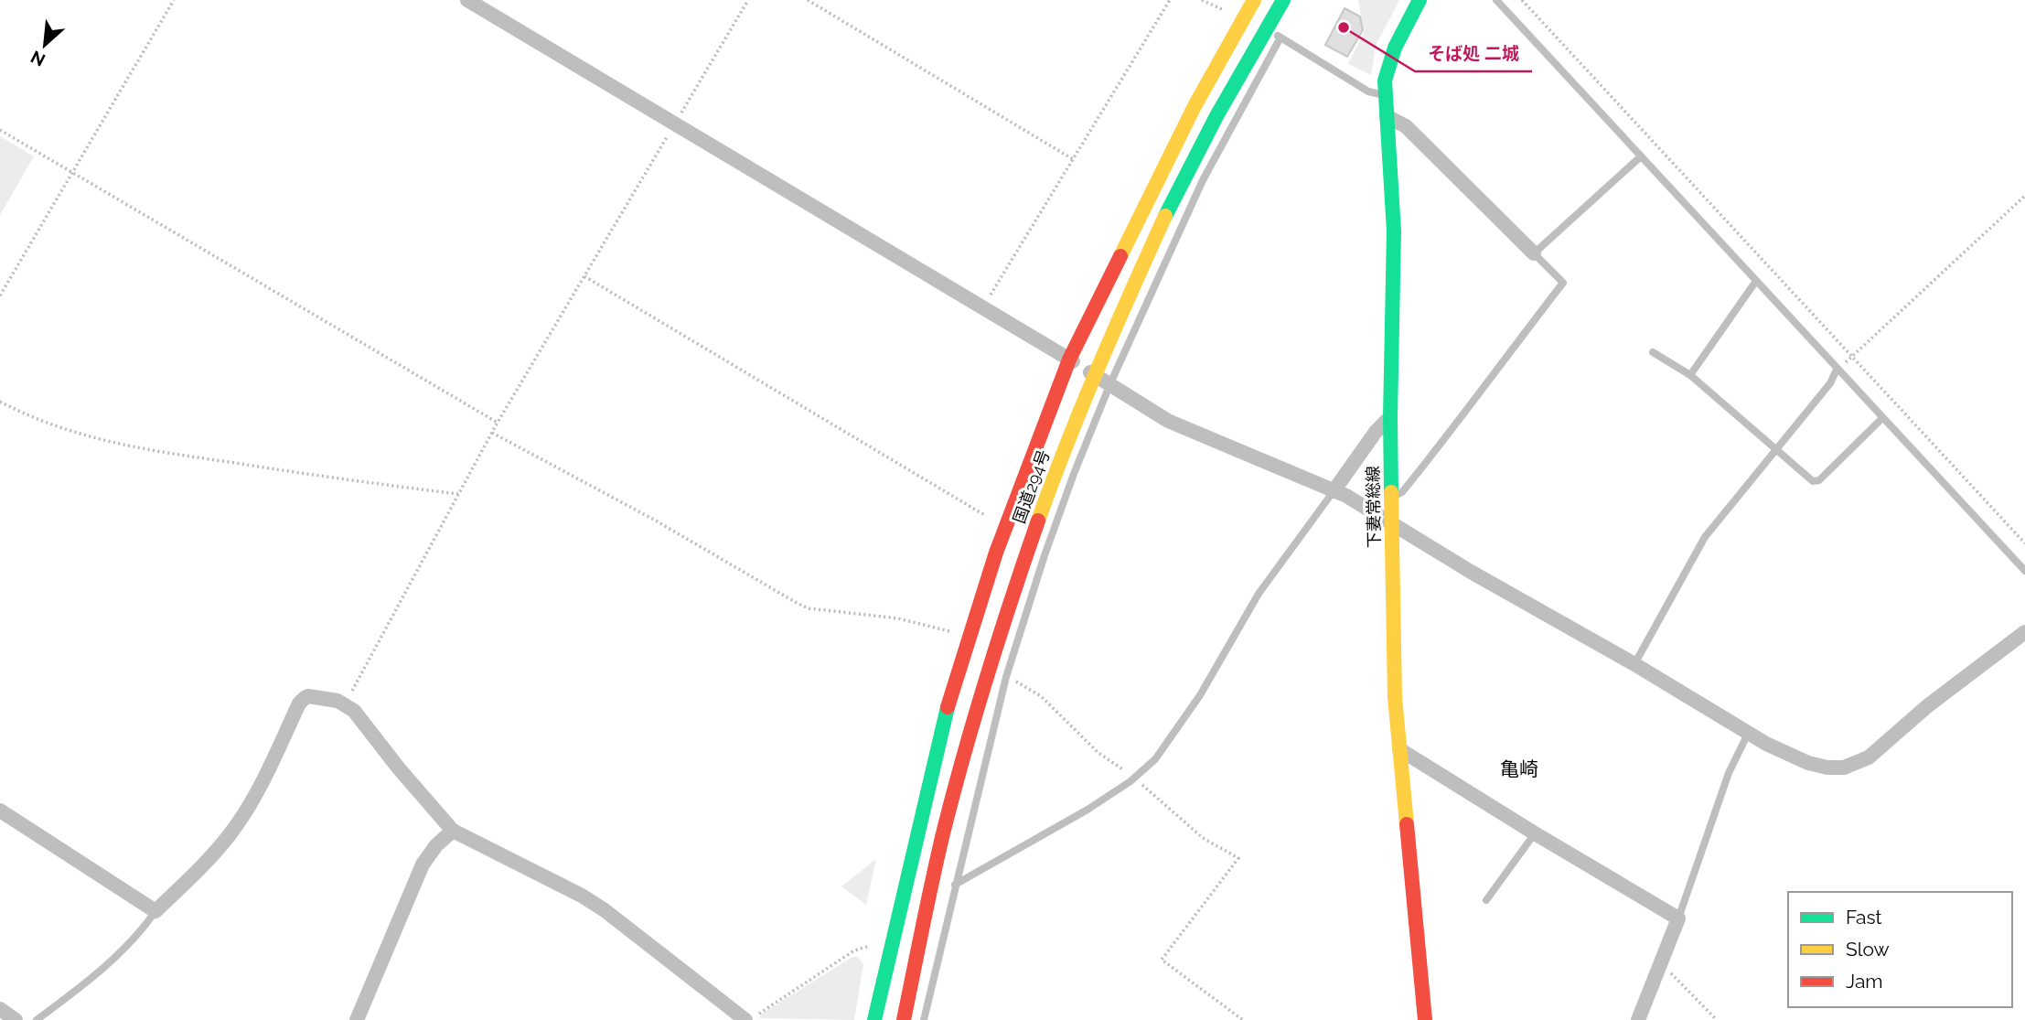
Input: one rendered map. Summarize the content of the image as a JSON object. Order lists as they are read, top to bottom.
{
  "streets": {
    "main road": ["国道294号", "下妻常総線"]
  },
  "districts": ["亀崎"],
  "places": ["そば処 二城"],
  "legend": ["Fast", "Slow", "Jam"],
  "north": "bottom left"
}
